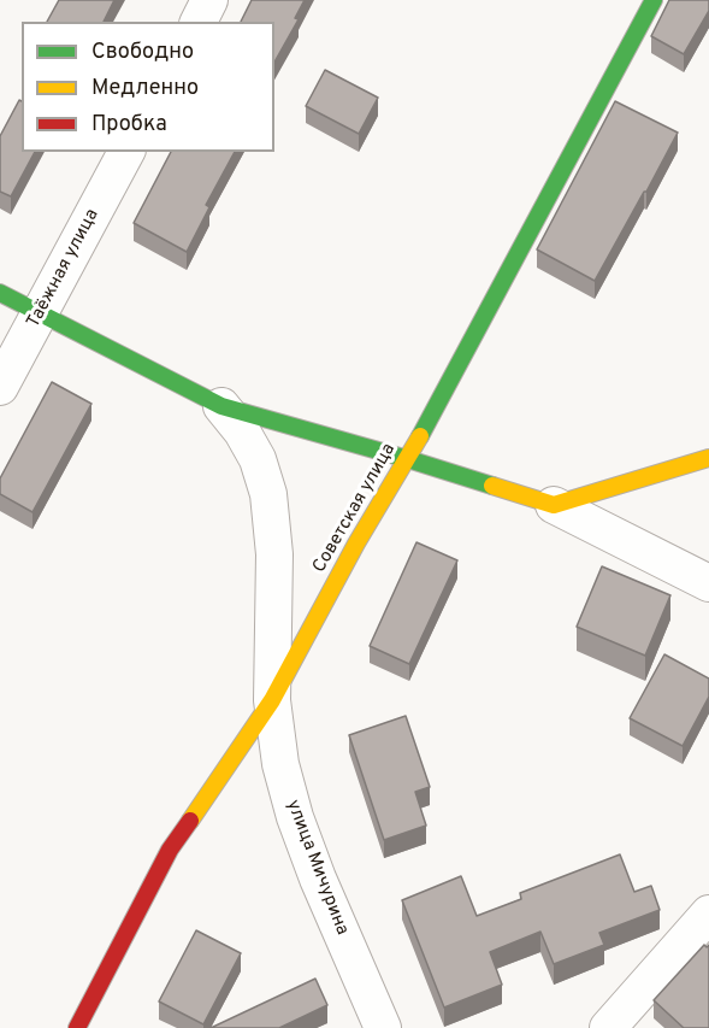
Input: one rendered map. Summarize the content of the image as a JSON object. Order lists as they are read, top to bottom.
{
  "streets": {
    "street": ["Таёжная улица", "Советская улица", "улица Мичурина"]
  },
  "crossings": [
    ["Советская улица", "улица Мичурина"]
  ],
  "legend": ["Свободно", "Медленно", "Пробка"]
}
